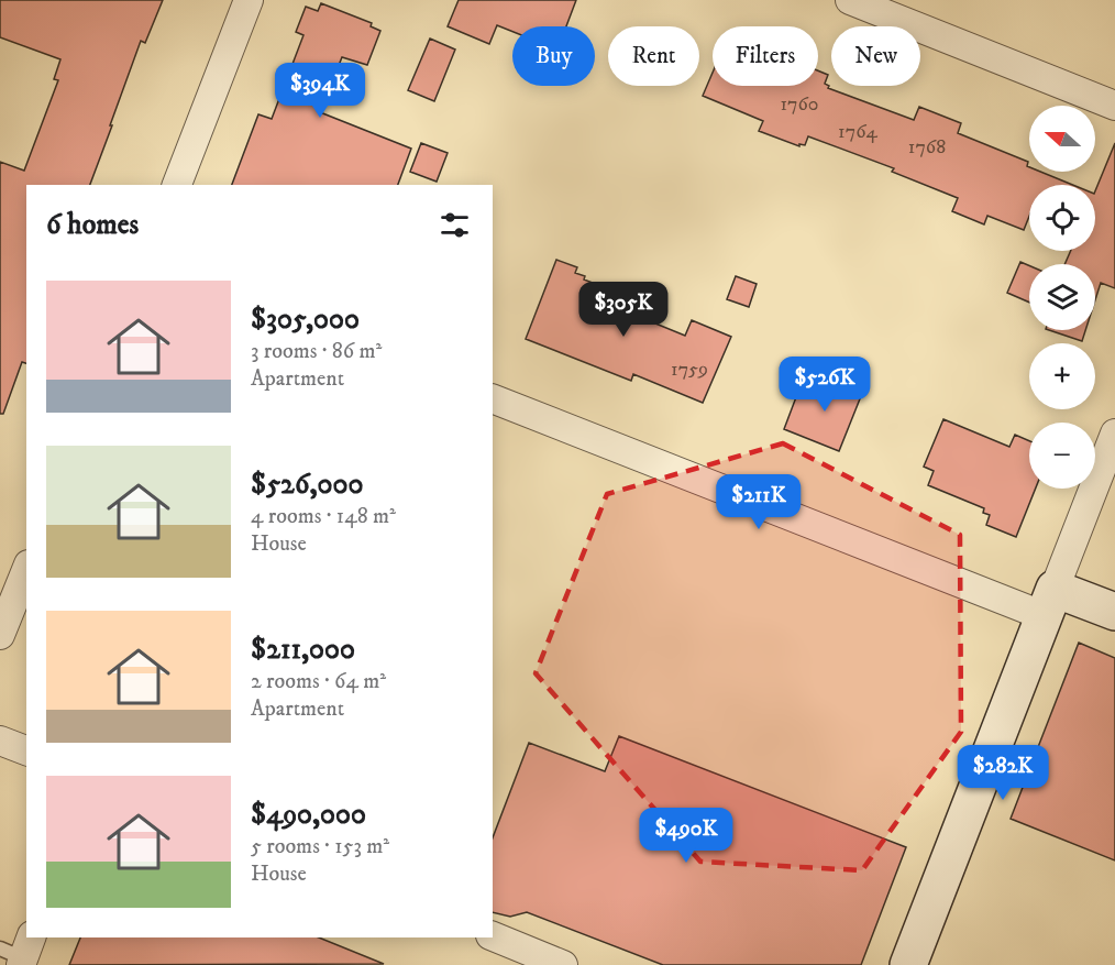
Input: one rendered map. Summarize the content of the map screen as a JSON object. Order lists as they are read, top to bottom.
{
  "house_numbers": [
    "1760",
    "1764",
    "1768",
    "1759"
  ],
  "north": "left",
  "page": {
    "chip": [
      "Buy",
      "Rent",
      "Filters",
      "New"
    ],
    "price": [
      "$394K",
      "$305K",
      "$526K",
      "$211K",
      "$282K",
      "$490K"
    ],
    "map_buttons": ["+", "−"],
    "heading": "6 homes",
    "list": [
      {
        "name": "$305,000",
        "note": "3 rooms · 86 m² · Apartment"
      },
      {
        "name": "$526,000",
        "note": "4 rooms · 148 m² · House"
      },
      {
        "name": "$211,000",
        "note": "2 rooms · 64 m² · Apartment"
      },
      {
        "name": "$490,000",
        "note": "5 rooms · 153 m² · House"
      }
    ]
  }
}
